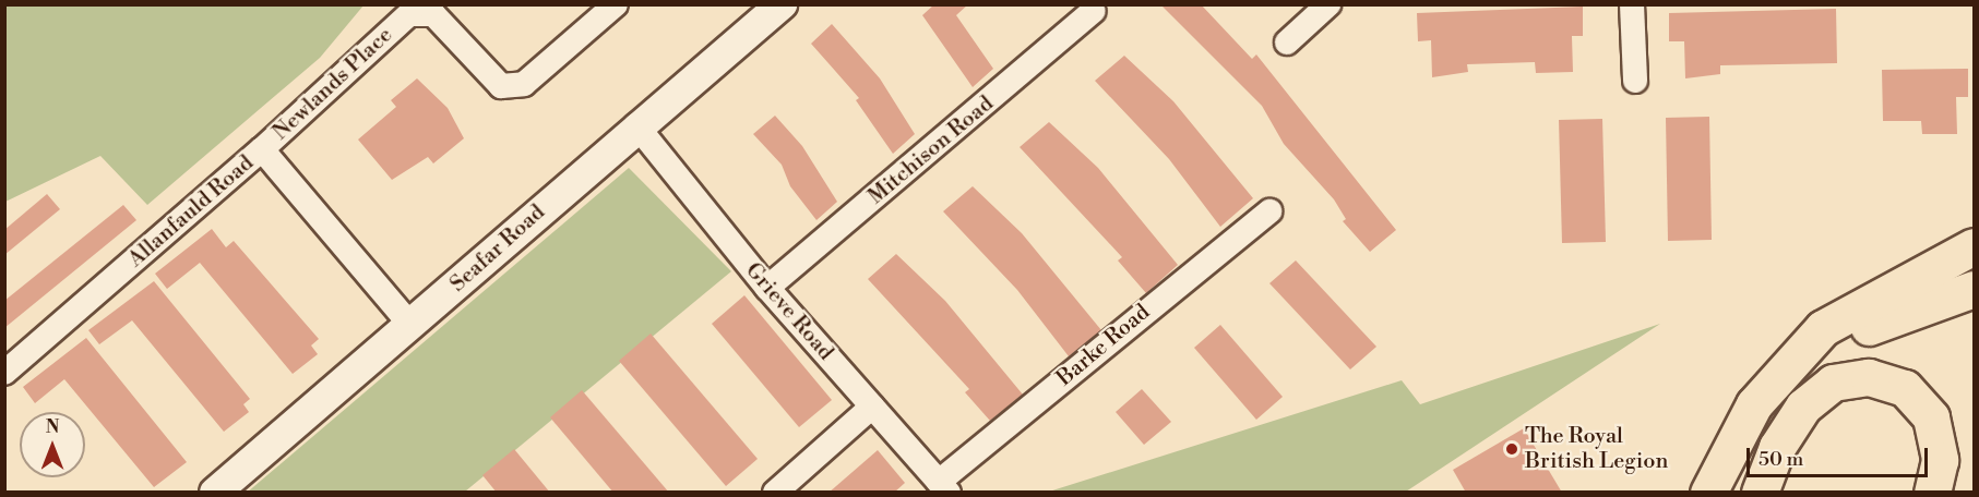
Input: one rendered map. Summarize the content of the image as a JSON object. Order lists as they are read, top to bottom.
{
  "streets": {
    "street": [
      "Newlands Place",
      "Mitchison Road",
      "Allanfauld Road",
      "Seafar Road",
      "Grieve Road",
      "Barke Road"
    ]
  },
  "crossings": [
    ["Newlands Place", "Allanfauld Road"],
    ["Mitchison Road", "Grieve Road"],
    ["Allanfauld Road", "Seafar Road"],
    ["Seafar Road", "Grieve Road"],
    ["Grieve Road", "Barke Road"]
  ],
  "places": ["The Royal British Legion"],
  "scale_bar": "50 m",
  "north": "top"
}
